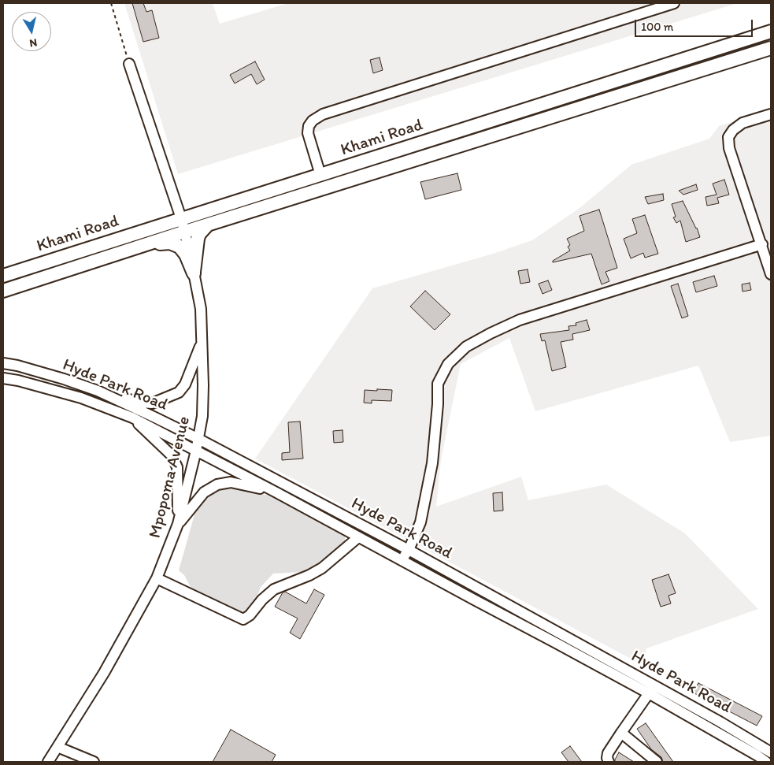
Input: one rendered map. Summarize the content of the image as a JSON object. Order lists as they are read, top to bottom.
{
  "streets": {
    "main road": ["Khami Road"],
    "street": ["Hyde Park Road", "Mpopoma Avenue"]
  },
  "crossings": [
    ["Khami Road", "Mpopoma Avenue"],
    ["Hyde Park Road", "Mpopoma Avenue"]
  ],
  "scale_bar": "100 m",
  "north": "bottom"
}
